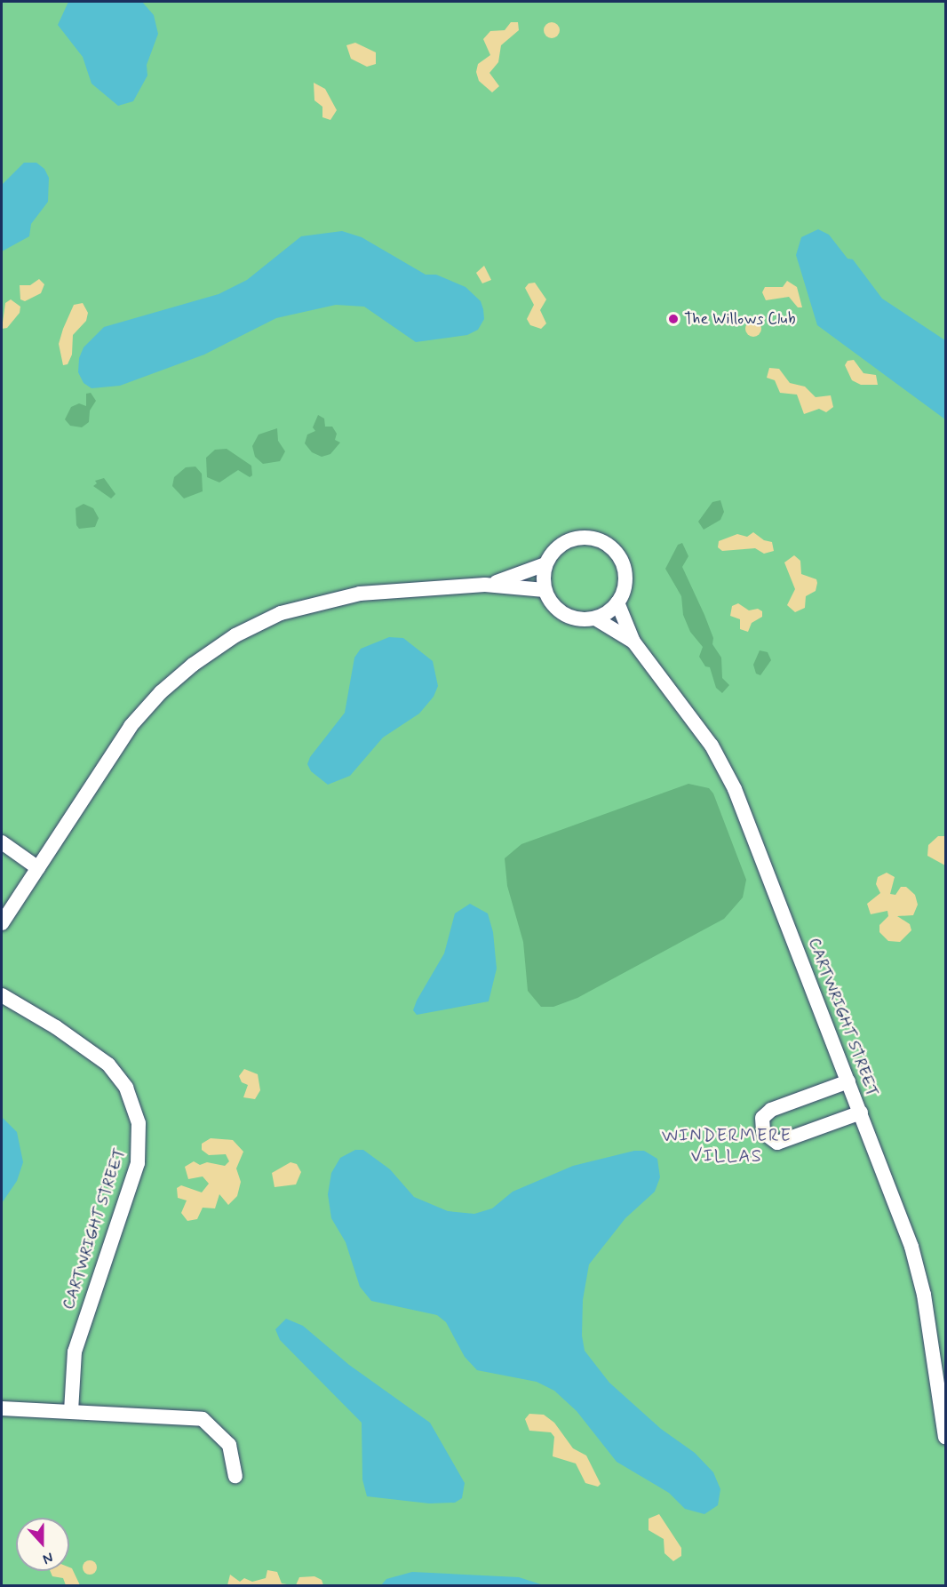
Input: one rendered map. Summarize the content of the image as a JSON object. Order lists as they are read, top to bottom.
{
  "streets": {
    "street": ["CARTWRIGHT STREET"]
  },
  "districts": ["WINDERMERE VILLAS"],
  "places": ["The Willows Club"],
  "north": "bottom"
}
